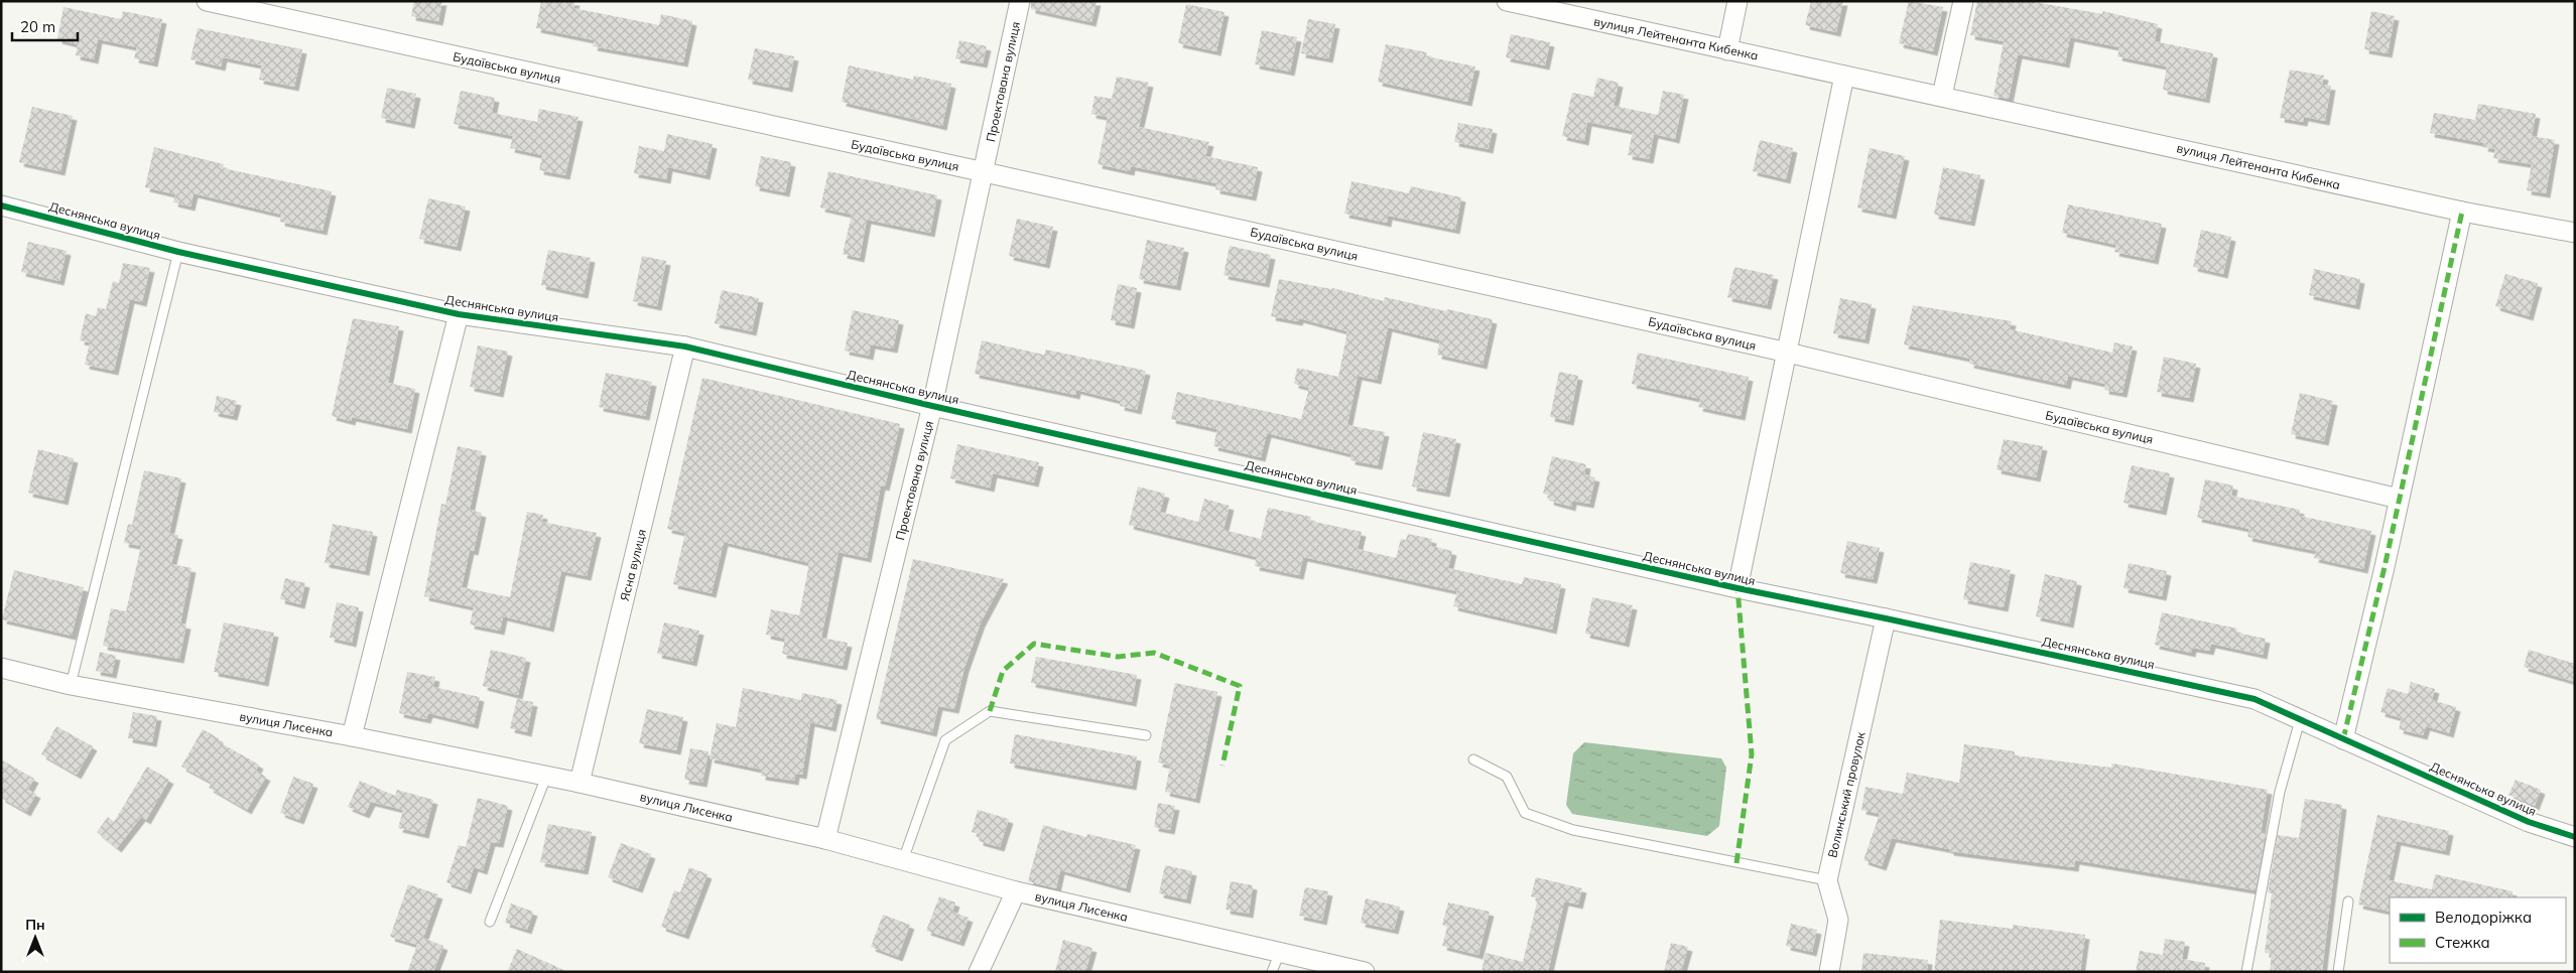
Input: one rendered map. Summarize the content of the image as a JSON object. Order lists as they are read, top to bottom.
{
  "streets": {
    "street": [
      "вулиця Лейтенанта Кибенка",
      "Будаївська вулиця",
      "Проектована вулиця",
      "Деснянська вулиця",
      "Ясна вулиця",
      "вулиця Лисенка",
      "Волинський провулок"
    ]
  },
  "crossings": [
    ["Будаївська вулиця", "Проектована вулиця"],
    ["Проектована вулиця", "Деснянська вулиця"],
    ["Проектована вулиця", "вулиця Лисенка"],
    ["Деснянська вулиця", "Ясна вулиця"],
    ["Деснянська вулиця", "Волинський провулок"],
    ["Ясна вулиця", "вулиця Лисенка"]
  ],
  "legend": ["Велодоріжка", "Стежка"],
  "scale_bar": "20 m",
  "north": "top"
}
